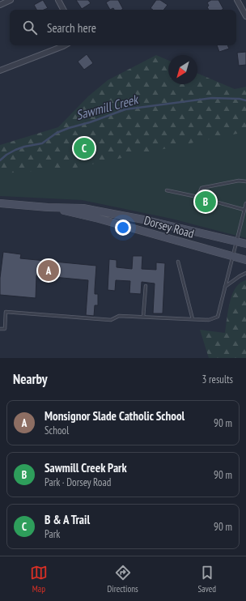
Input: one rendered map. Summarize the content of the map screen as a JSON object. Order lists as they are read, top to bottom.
{
  "streets": {
    "main road": ["Dorsey Road"]
  },
  "water": ["Sawmill Creek"],
  "north": "bottom left",
  "page": {
    "search": "Search here",
    "pins": ["C", "B", "A"],
    "heading": ["Nearby", "3 results"],
    "list": [
      {
        "mark": "A",
        "name": "Monsignor Slade Catholic School",
        "note": "School",
        "value": "90 m"
      },
      {
        "mark": "B",
        "name": "Sawmill Creek Park",
        "note": "Park · Dorsey Road",
        "value": "90 m"
      },
      {
        "mark": "C",
        "name": "B & A Trail",
        "note": "Park",
        "value": "90 m"
      }
    ],
    "nav": ["Map", "Directions", "Saved"]
  }
}
